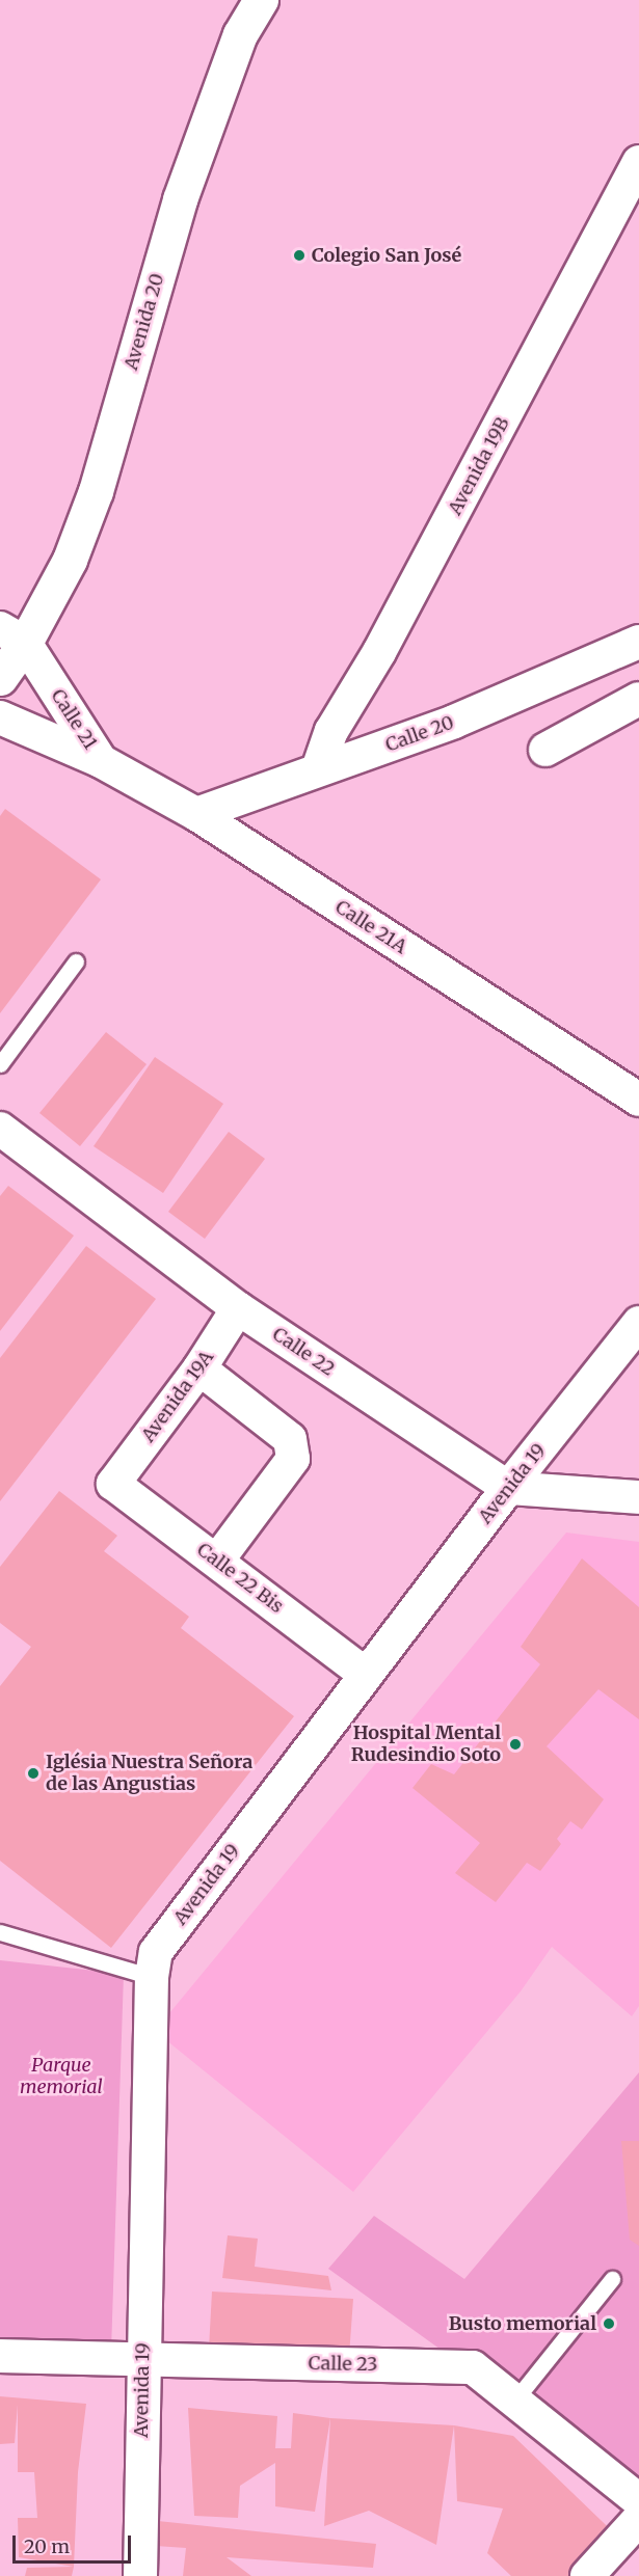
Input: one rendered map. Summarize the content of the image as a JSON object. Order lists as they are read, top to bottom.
{
  "streets": {
    "main road": ["Avenida 20"],
    "street": [
      "Avenida 19B",
      "Calle 21",
      "Calle 20",
      "Calle 21A",
      "Calle 22",
      "Avenida 19A",
      "Avenida 19",
      "Calle 22 Bis",
      "Calle 23"
    ]
  },
  "crossings": [
    ["Avenida 20", "Calle 21"],
    ["Avenida 19B", "Calle 20"],
    ["Calle 21", "Calle 21A"],
    ["Calle 20", "Calle 21A"],
    ["Calle 22", "Avenida 19A"],
    ["Calle 22", "Avenida 19"],
    ["Avenida 19A", "Calle 22 Bis"],
    ["Avenida 19", "Calle 22 Bis"],
    ["Avenida 19", "Calle 23"]
  ],
  "parks": ["Parque memorial"],
  "places": [
    "Colegio San José",
    "Hospital Mental Rudesindio Soto",
    "Iglésia Nuestra Señora de las Angustias",
    "Busto memorial"
  ],
  "scale_bar": "20 m"
}
